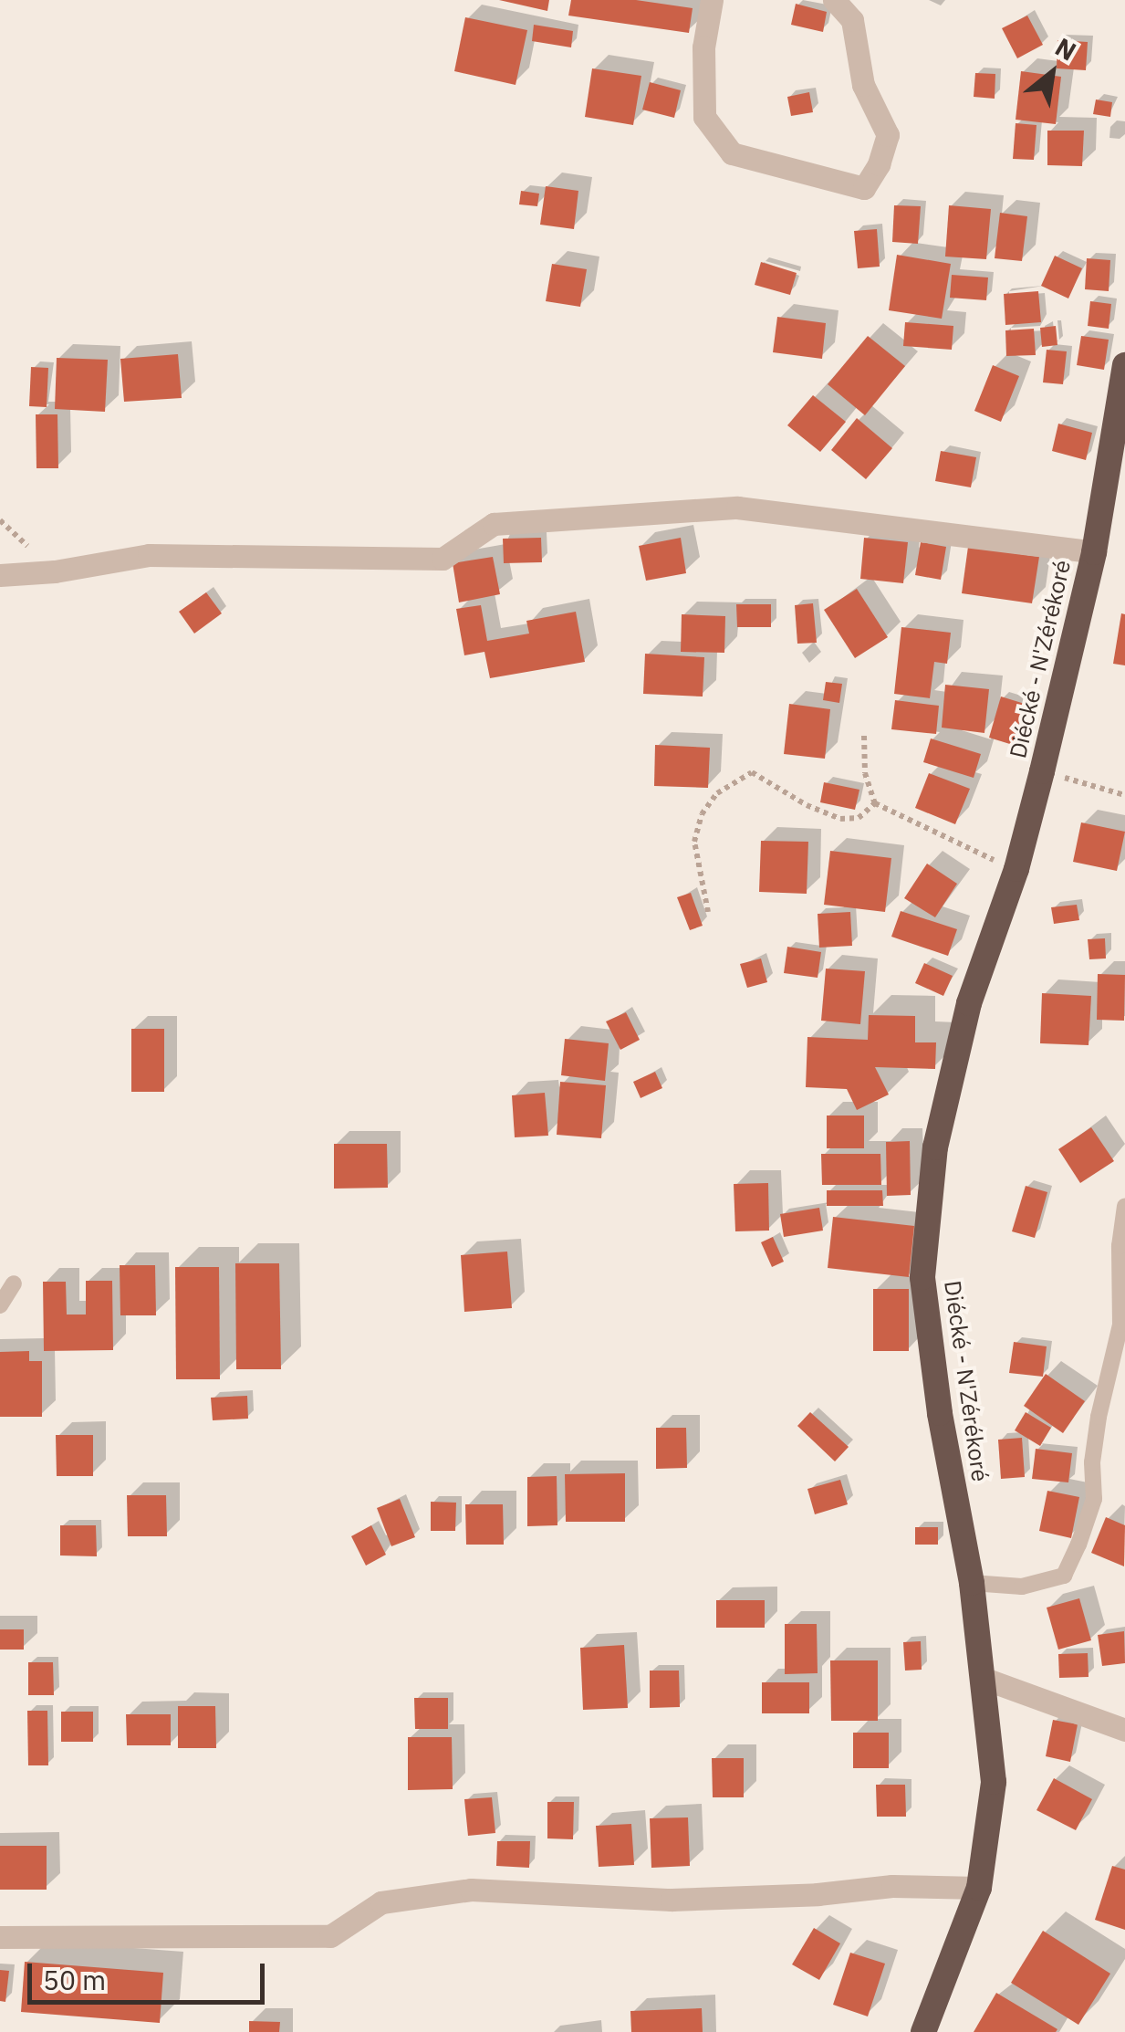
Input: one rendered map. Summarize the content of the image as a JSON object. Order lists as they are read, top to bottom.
{
  "streets": {
    "highway": ["Diécké - N'Zérékoré"]
  },
  "scale_bar": "50 m",
  "north": "top right"
}
